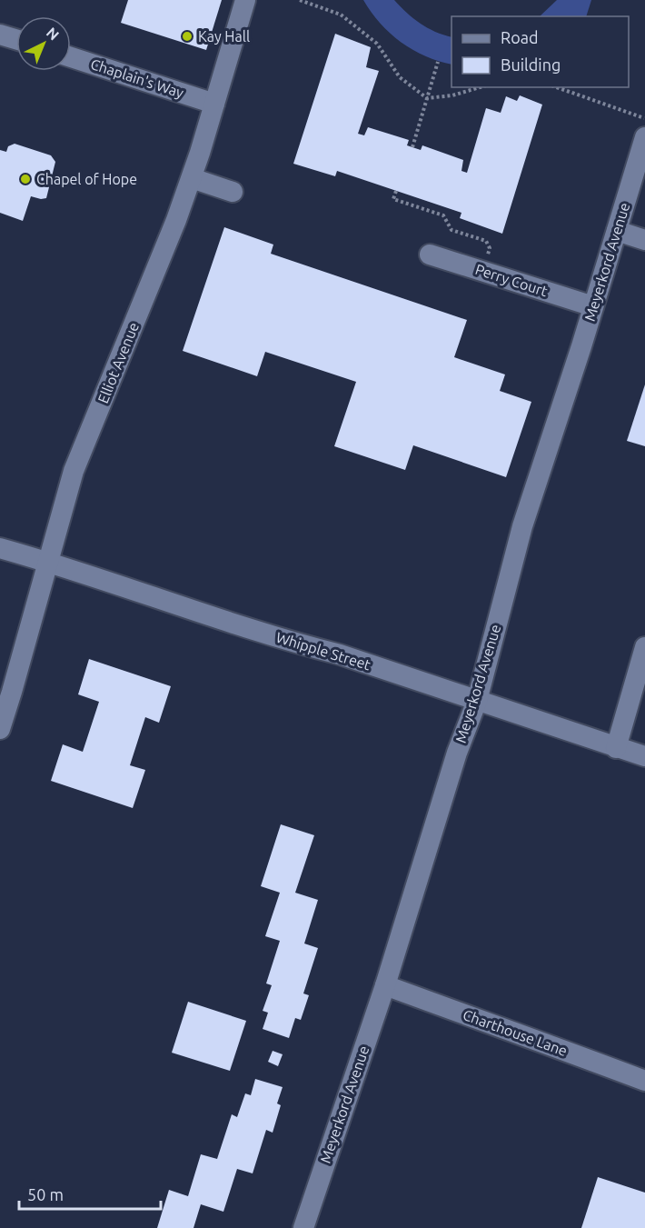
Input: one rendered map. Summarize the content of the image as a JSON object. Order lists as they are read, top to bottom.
{
  "streets": {
    "street": [
      "Chaplain's Way",
      "Meyerkord Avenue",
      "Perry Court",
      "Elliot Avenue",
      "Whipple Street",
      "Charthouse Lane"
    ]
  },
  "crossings": [
    ["Chaplain's Way", "Elliot Avenue"],
    ["Meyerkord Avenue", "Perry Court"],
    ["Meyerkord Avenue", "Whipple Street"],
    ["Meyerkord Avenue", "Charthouse Lane"],
    ["Elliot Avenue", "Whipple Street"]
  ],
  "places": ["Kay Hall", "Chapel of Hope"],
  "legend": ["Road", "Building"],
  "scale_bar": "50 m",
  "north": "top right"
}
